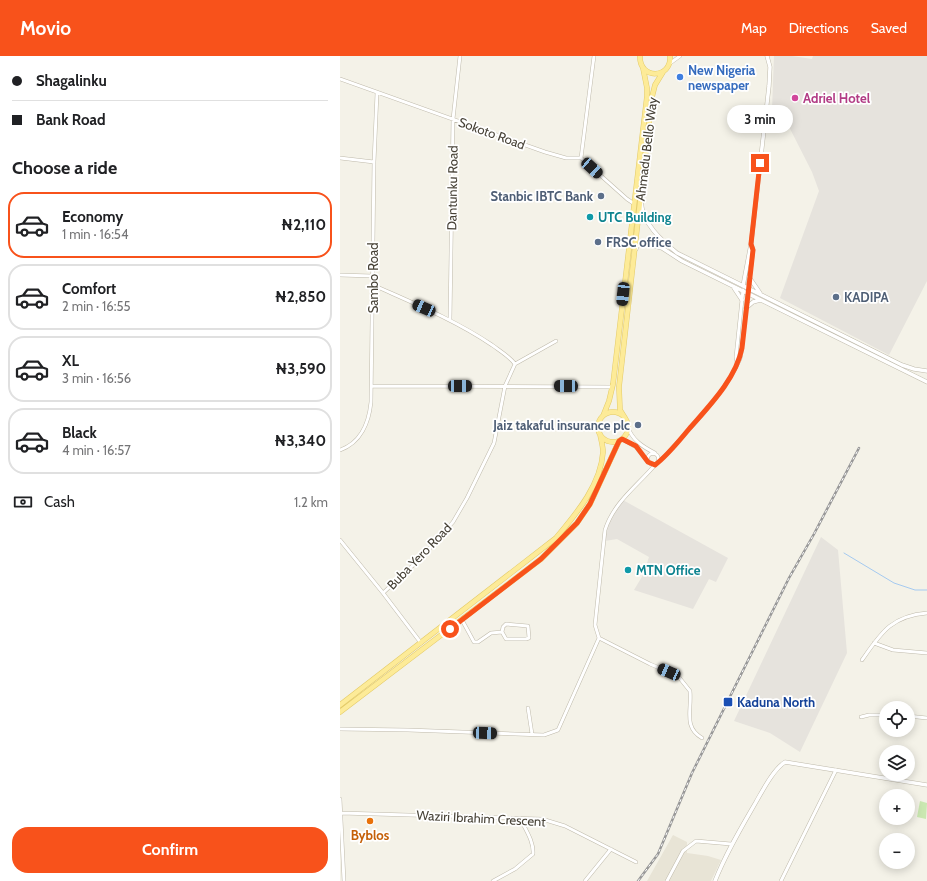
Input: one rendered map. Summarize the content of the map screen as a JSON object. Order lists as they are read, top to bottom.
{
  "streets": {
    "main road": ["Ahmadu Bello Way"],
    "street": [
      "Sokoto Road",
      "Dantunku Road",
      "Sambo Road",
      "Buba Yero Road",
      "Waziri Ibrahim Crescent"
    ]
  },
  "crossings": [
    ["Sokoto Road", "Dantunku Road"],
    ["Sokoto Road", "Sambo Road"]
  ],
  "places": {
    "other": [
      "New Nigeria newspaper",
      "Adriel Hotel",
      "Stanbic IBTC Bank",
      "UTC Building",
      "FRSC office",
      "KADIPA",
      "Jaiz takaful insurance plc",
      "MTN Office",
      "Byblos"
    ],
    "transit": ["Kaduna North"]
  },
  "page": {
    "header": "Movio",
    "nav": ["Map", "Directions", "Saved"],
    "banner": ["Shagalinku", "Bank Road"],
    "bubble": "3 min",
    "heading": "Choose a ride",
    "list": [
      {
        "name": "Economy",
        "note": "1 min · 16:54",
        "value": "₦2,110"
      },
      {
        "name": "Comfort",
        "note": "2 min · 16:55",
        "value": "₦2,850"
      },
      {
        "name": "XL",
        "note": "3 min · 16:56",
        "value": "₦3,590"
      },
      {
        "name": "Black",
        "note": "4 min · 16:57",
        "value": "₦3,340"
      }
    ],
    "pay": ["Cash", "1.2 km"],
    "map_buttons": ["+", "−"],
    "buttons": "Confirm"
  }
}
